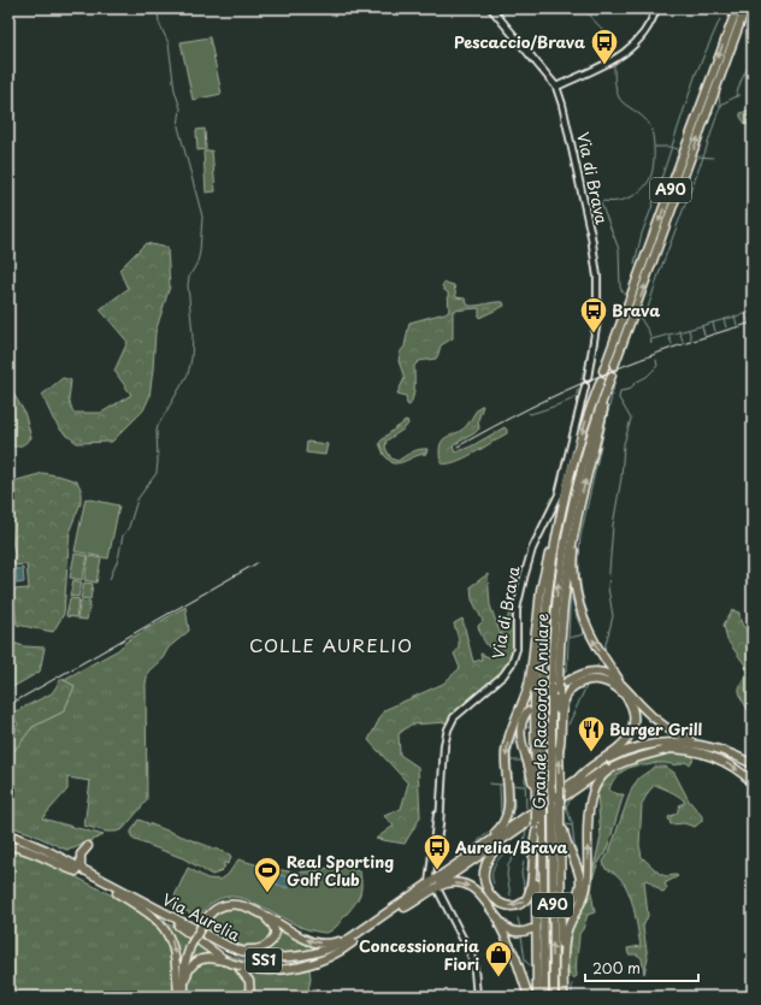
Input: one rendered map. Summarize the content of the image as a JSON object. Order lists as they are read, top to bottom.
{
  "streets": {
    "highway": [
      "A90",
      "Grande Raccordo Anulare",
      "Via Aurelia",
      "SS1"
    ],
    "street": ["Via di Brava"]
  },
  "crossings": [
    ["Via di Brava", "Via Aurelia"]
  ],
  "districts": ["COLLE AURELIO"],
  "places": {
    "bus stop": ["Pescaccio/Brava", "Brava", "Aurelia/Brava"],
    "restaurant": ["Burger Grill"],
    "sports": ["Real Sporting Golf Club"],
    "shop": ["Concessionaria Fiori"]
  },
  "scale_bar": "200 m"
}
